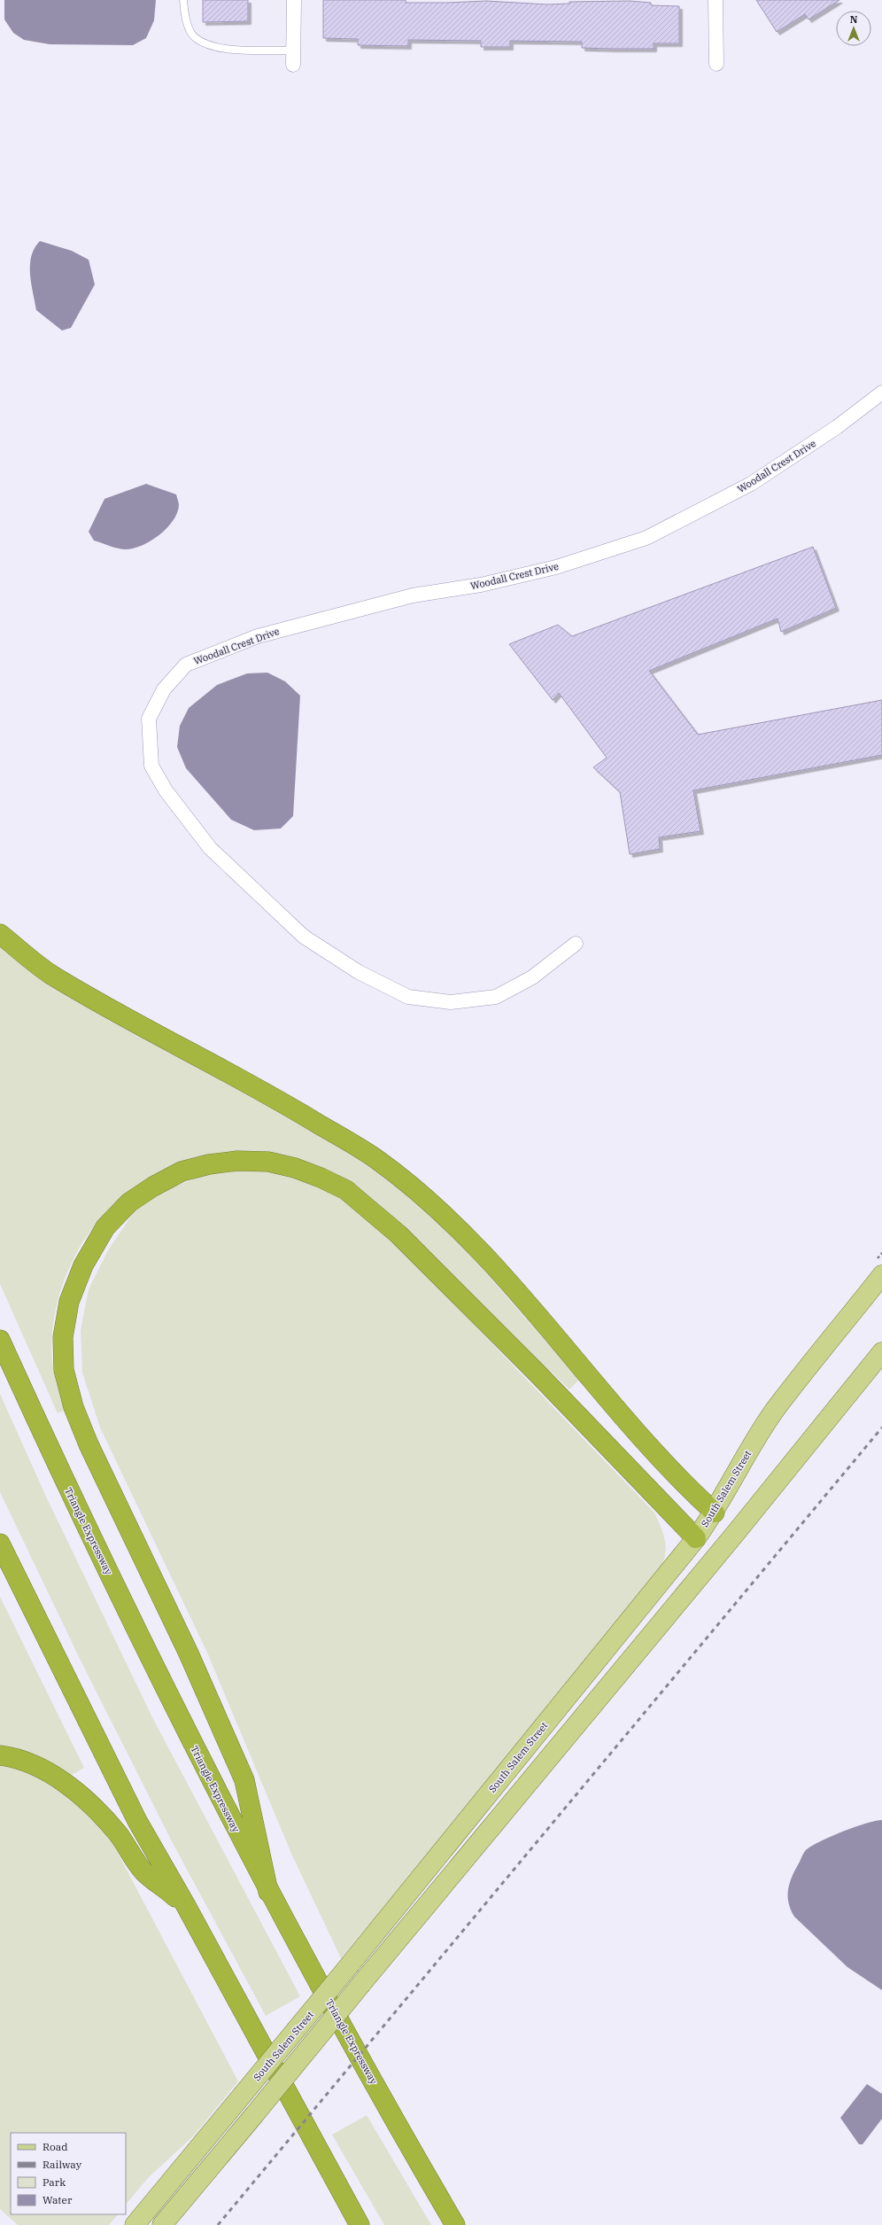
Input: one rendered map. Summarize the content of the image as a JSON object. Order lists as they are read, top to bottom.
{
  "streets": {
    "highway": ["Triangle Expressway"],
    "main road": ["South Salem Street"],
    "street": ["Woodall Crest Drive"]
  },
  "legend": [
    "Road",
    "Railway",
    "Park",
    "Water"
  ],
  "north": "top"
}
